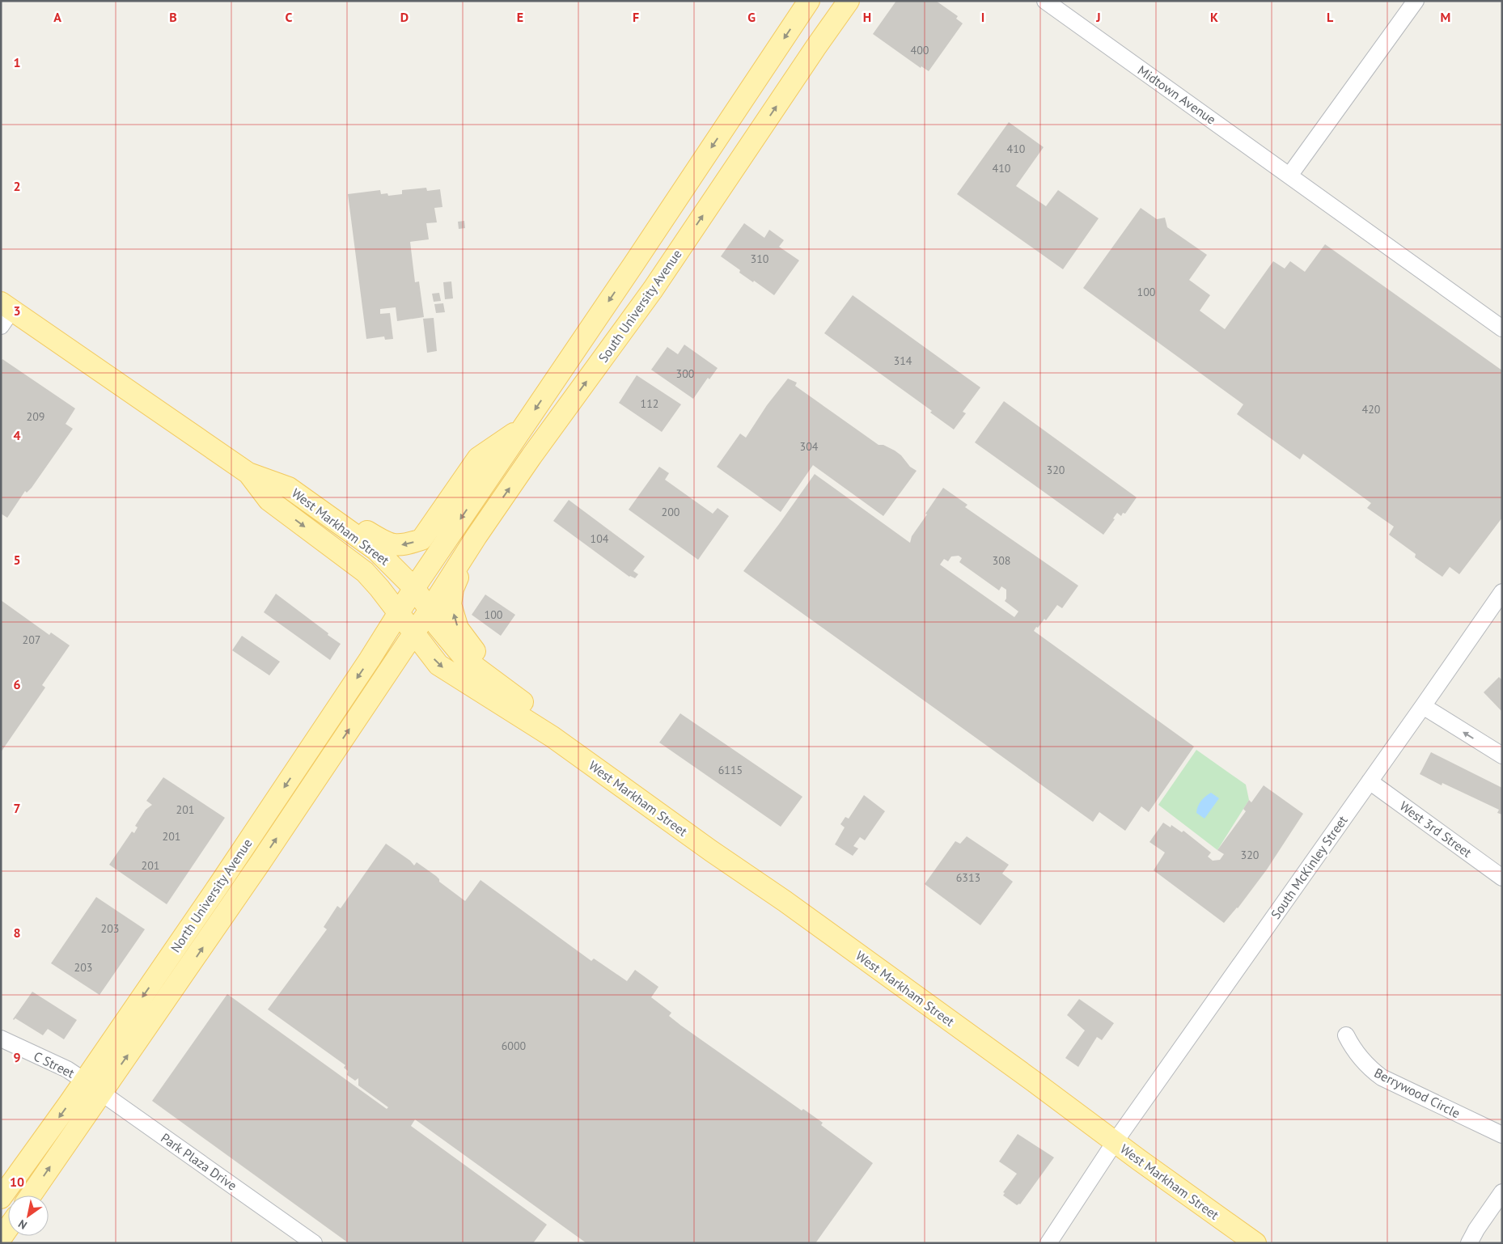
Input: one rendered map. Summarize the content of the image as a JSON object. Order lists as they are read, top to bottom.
{
  "streets": {
    "main road": ["South University Avenue", "West Markham Street", "North University Avenue"],
    "street": [
      "Midtown Avenue",
      "West 3rd Street",
      "South McKinley Street",
      "C Street",
      "Berrywood Circle",
      "Park Plaza Drive"
    ]
  },
  "crossings": [
    ["South University Avenue", "West Markham Street"],
    ["South University Avenue", "North University Avenue"],
    ["West Markham Street", "South McKinley Street"],
    ["West Markham Street", "North University Avenue"],
    ["West 3rd Street", "South McKinley Street"],
    ["North University Avenue", "C Street"],
    ["North University Avenue", "Park Plaza Drive"],
    ["C Street", "Park Plaza Drive"]
  ],
  "house_numbers": [
    "400",
    "410",
    "410",
    "310",
    "100",
    "314",
    "300",
    "112",
    "420",
    "209",
    "304",
    "320",
    "200",
    "104",
    "308",
    "100",
    "207",
    "6115",
    "201",
    "201",
    "320",
    "201",
    "6313",
    "203",
    "203",
    "6000"
  ],
  "north": "bottom left",
  "grid": {
    "columns": [
      "A",
      "B",
      "C",
      "D",
      "E",
      "F",
      "G",
      "H",
      "I",
      "J",
      "K",
      "L",
      "M"
    ],
    "rows": [
      "1",
      "2",
      "3",
      "4",
      "5",
      "6",
      "7",
      "8",
      "9",
      "10"
    ]
  }
}
